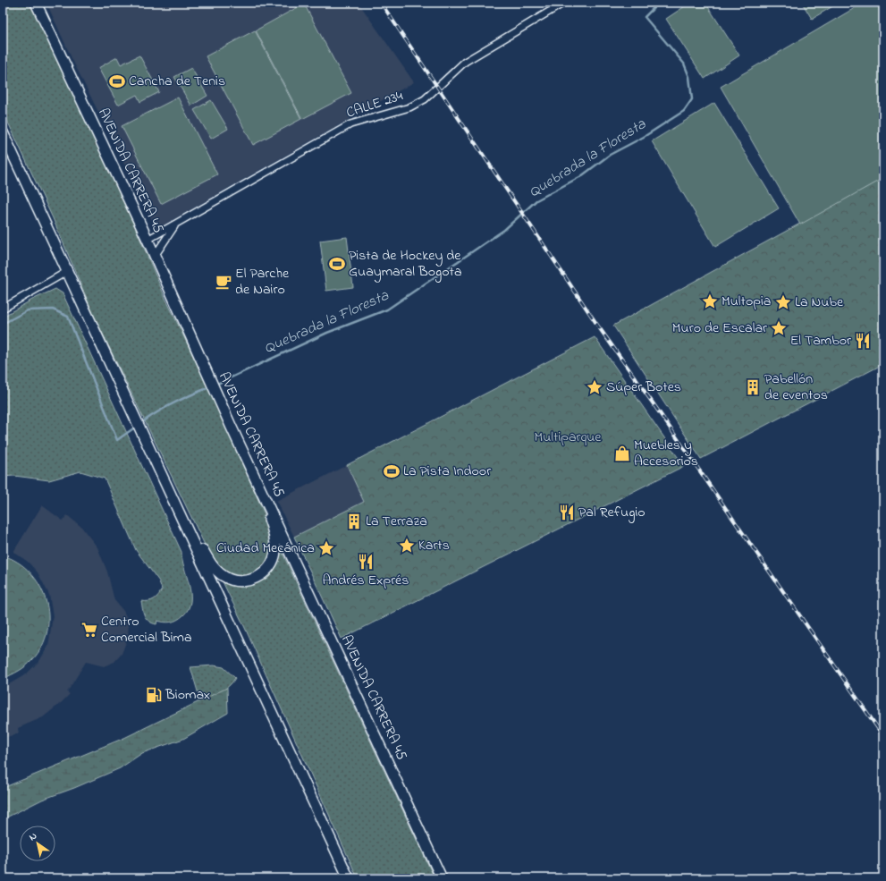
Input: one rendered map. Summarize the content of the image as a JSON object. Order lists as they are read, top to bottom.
{
  "streets": {
    "highway": ["AVENIDA CARRERA 45"],
    "street": ["CALLE 234"]
  },
  "crossings": [
    ["CALLE 234", "AVENIDA CARRERA 45"]
  ],
  "water": ["Quebrada la Floresta"],
  "parks": ["Multiparque"],
  "places": {
    "sports": ["Cancha de Tenis", "Pista de Hockey de Guaymaral Bogota", "La Pista Indoor"],
    "cafe": ["El Parche de Nairo"],
    "place": [
      "Multopia",
      "La Nube",
      "Muro de Escalar",
      "Súper Botes",
      "Karts",
      "Ciudad Mecánica"
    ],
    "restaurant": ["El Tambor", "Pal Refugio", "Andrés Exprés"],
    "building": ["Pabellón de eventos", "La Terraza"],
    "shop": ["Muebles y Accesorios"],
    "supermarket": ["Centro Comercial Bima"],
    "fuel station": ["Biomax"]
  },
  "north": "top left"
}
